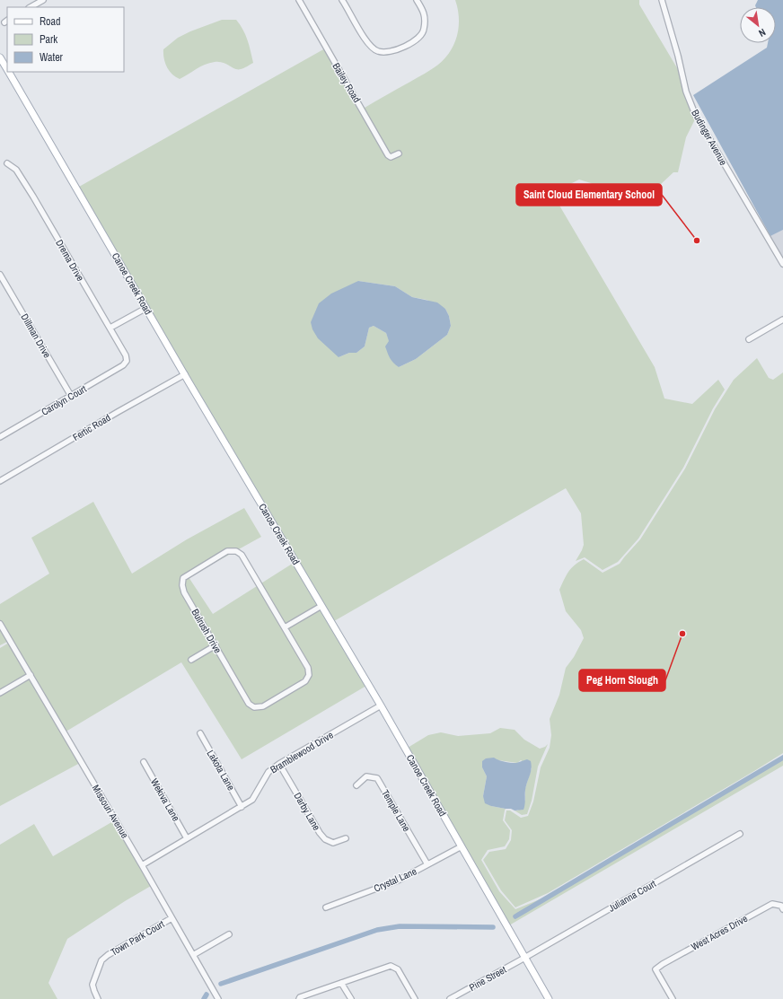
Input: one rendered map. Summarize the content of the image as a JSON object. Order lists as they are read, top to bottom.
{
  "streets": {
    "main road": ["Canoe Creek Road"],
    "street": [
      "Bailey Road",
      "Budinger Avenue",
      "Drema Drive",
      "Dillman Drive",
      "Carolyn Court",
      "Fertic Road",
      "Bulrush Drive",
      "Bramblewood Drive",
      "Lakota Lane",
      "Wekiva Lane",
      "Temple Lane",
      "Missouri Avenue",
      "Darby Lane",
      "Crystal Lane",
      "Julianna Court",
      "West Acres Drive",
      "Town Park Court",
      "Pine Street"
    ]
  },
  "crossings": [
    ["Drema Drive", "Carolyn Court"],
    ["Canoe Creek Road", "Fertic Road"],
    ["Canoe Creek Road", "Bramblewood Drive"],
    ["Canoe Creek Road", "Crystal Lane"],
    ["Canoe Creek Road", "Julianna Court"],
    ["Canoe Creek Road", "Pine Street"],
    ["Dillman Drive", "Carolyn Court"],
    ["Bramblewood Drive", "Lakota Lane"],
    ["Bramblewood Drive", "Wekiva Lane"],
    ["Bramblewood Drive", "Missouri Avenue"],
    ["Bramblewood Drive", "Darby Lane"],
    ["Temple Lane", "Crystal Lane"],
    ["Missouri Avenue", "Town Park Court"],
    ["Julianna Court", "Pine Street"]
  ],
  "places": ["Saint Cloud Elementary School", "Peg Horn Slough"],
  "legend": ["Road", "Park", "Water"],
  "north": "bottom right"
}
